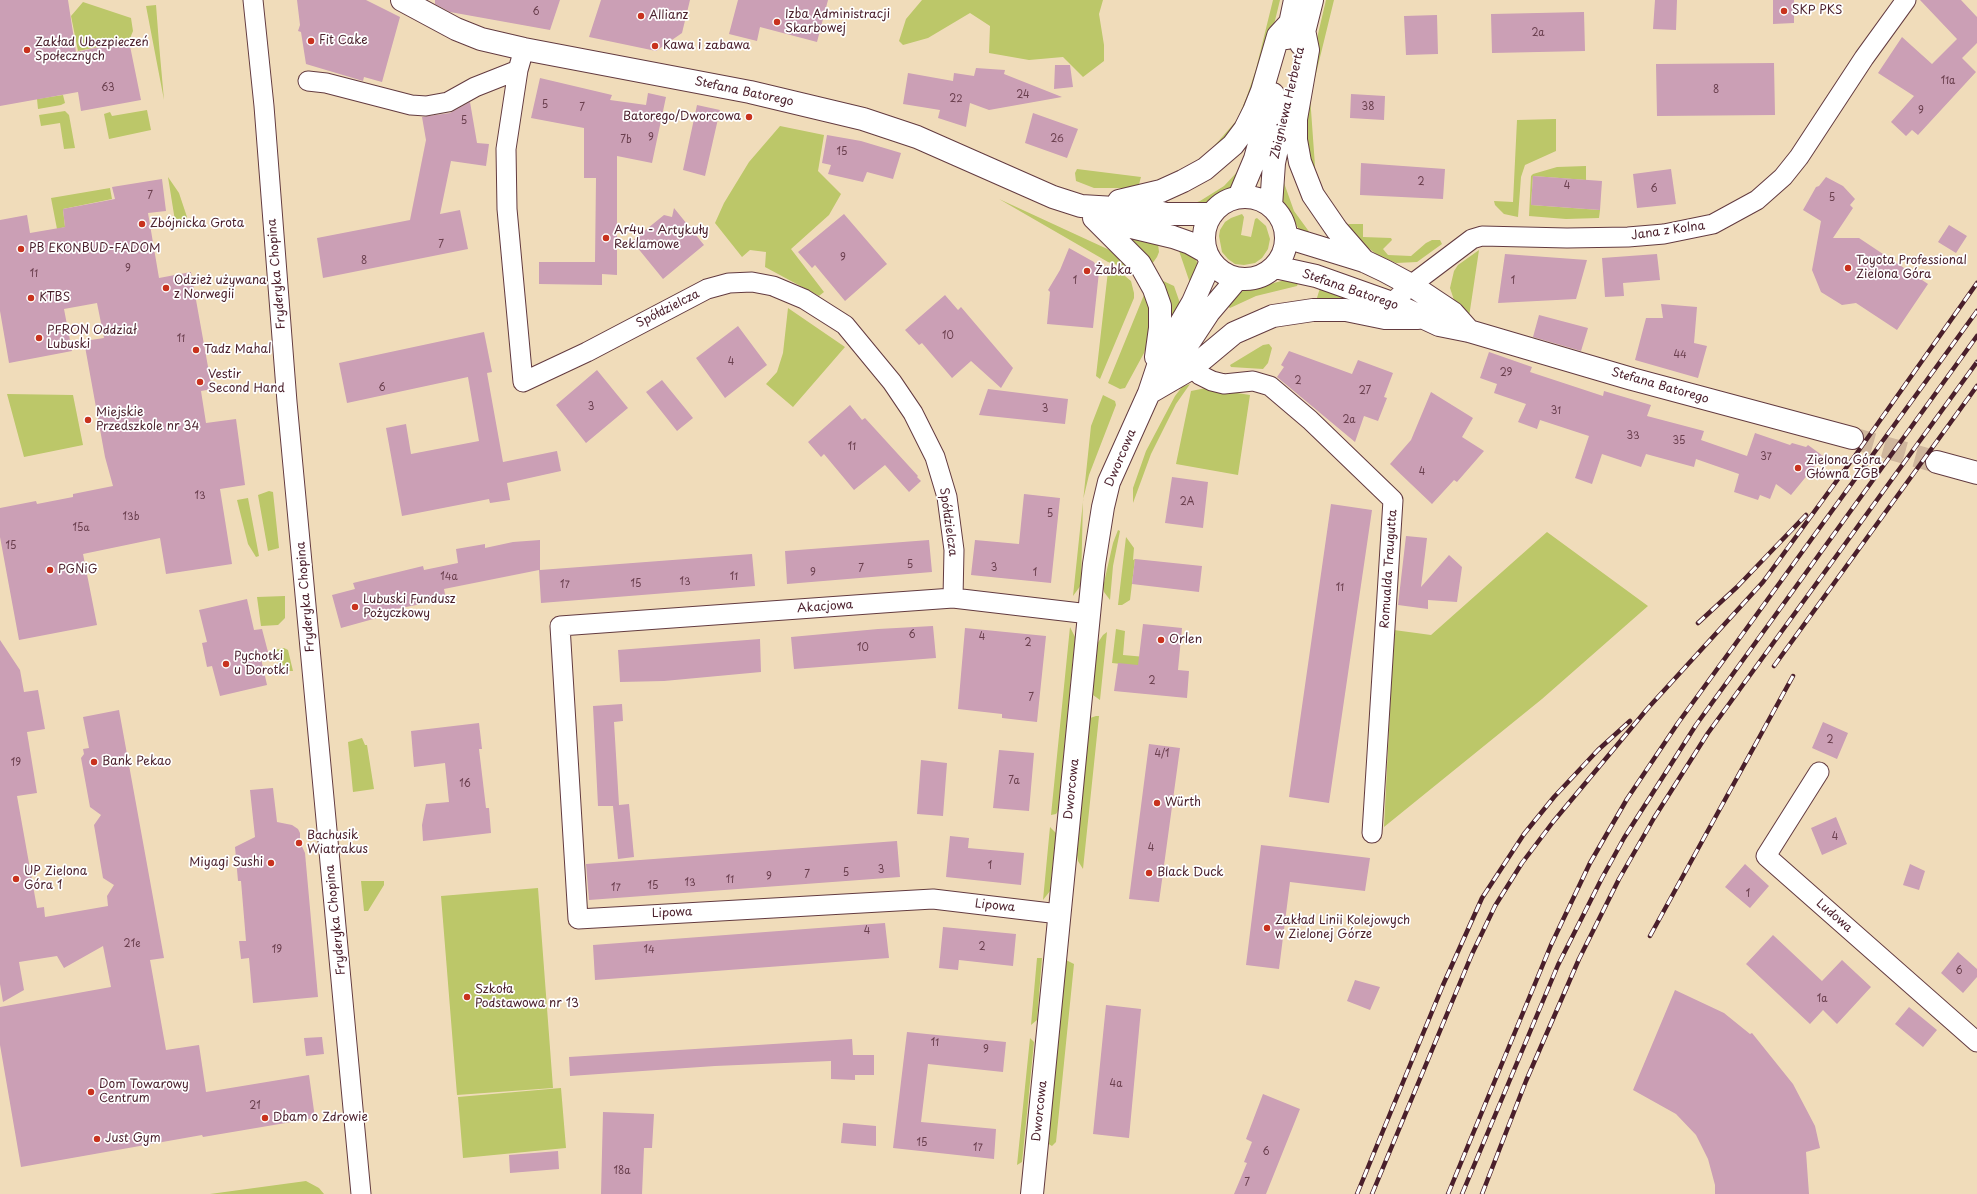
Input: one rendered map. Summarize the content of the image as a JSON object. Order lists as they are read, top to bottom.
{
  "streets": {
    "street": [
      "Stefana Batorego",
      "Zbigniewa Herberta",
      "Jana z Kolna",
      "Fryderyka Chopina",
      "Spółdzielcza",
      "Dworcowa",
      "Romualda Traugutta",
      "Akacjowa",
      "Lipowa",
      "Ludowa"
    ]
  },
  "crossings": [
    ["Stefana Batorego", "Zbigniewa Herberta"],
    ["Stefana Batorego", "Jana z Kolna"],
    ["Stefana Batorego", "Spółdzielcza"],
    ["Stefana Batorego", "Dworcowa"],
    ["Zbigniewa Herberta", "Dworcowa"],
    ["Spółdzielcza", "Akacjowa"],
    ["Dworcowa", "Romualda Traugutta"],
    ["Dworcowa", "Akacjowa"],
    ["Dworcowa", "Lipowa"],
    ["Akacjowa", "Lipowa"]
  ],
  "places": [
    "SKP PKS",
    "Allianz",
    "Izba Administracji Skarbowej",
    "Fit Cake",
    "Kawa i zabawa",
    "Zakład Ubezpieczeń Społecznych",
    "Batorego/Dworcowa",
    "Zbójnicka Grota",
    "Ar4u - Artykuły Reklamowe",
    "PB EKONBUD-FADOM",
    "Toyota Professional Zielona Góra",
    "Żabka",
    "Odzież używana z Norwegii",
    "KTBS",
    "PFRON Oddział Lubuski",
    "Tadz Mahal",
    "Vestir Second Hand",
    "Miejskie Przedszkole nr 34",
    "Zielona Góra Główna ZGB",
    "PGNiG",
    "Lubuski Fundusz Pożyczkowy",
    "Orlen",
    "Pychotki u Dorotki",
    "Bank Pekao",
    "Würth",
    "Bachusik Wiatrakus",
    "Miyagi Sushi",
    "Black Duck",
    "UP Zielona Góra 1",
    "Zakład Linii Kolejowych w Zielonej Górze",
    "Szkoła Podstawowa nr 13",
    "Dom Towarowy Centrum",
    "Dbam o Zdrowie",
    "Just Gym"
  ],
  "house_numbers": [
    "6",
    "2a",
    "11a",
    "63",
    "8",
    "24",
    "22",
    "5",
    "38",
    "7",
    "9",
    "5",
    "9",
    "26",
    "7b",
    "15",
    "2",
    "4",
    "6",
    "7",
    "5",
    "7",
    "9",
    "8",
    "9",
    "11",
    "1",
    "1",
    "10",
    "11",
    "44",
    "4",
    "29",
    "2",
    "6",
    "27",
    "3",
    "3",
    "31",
    "2a",
    "33",
    "35",
    "11",
    "37",
    "4",
    "13",
    "2A",
    "5",
    "13b",
    "15a",
    "15",
    "5",
    "3",
    "7",
    "9",
    "1",
    "14a",
    "11",
    "13",
    "15",
    "17",
    "11",
    "6",
    "4",
    "2",
    "10",
    "2",
    "7",
    "2",
    "4/1",
    "19",
    "7a",
    "16",
    "4",
    "4",
    "1",
    "3",
    "5",
    "7",
    "9",
    "11",
    "13",
    "15",
    "17",
    "1",
    "4",
    "21e",
    "2",
    "19",
    "14",
    "6",
    "1a",
    "11",
    "9",
    "4a",
    "21",
    "15",
    "17",
    "6",
    "18a",
    "7"
  ]
}
